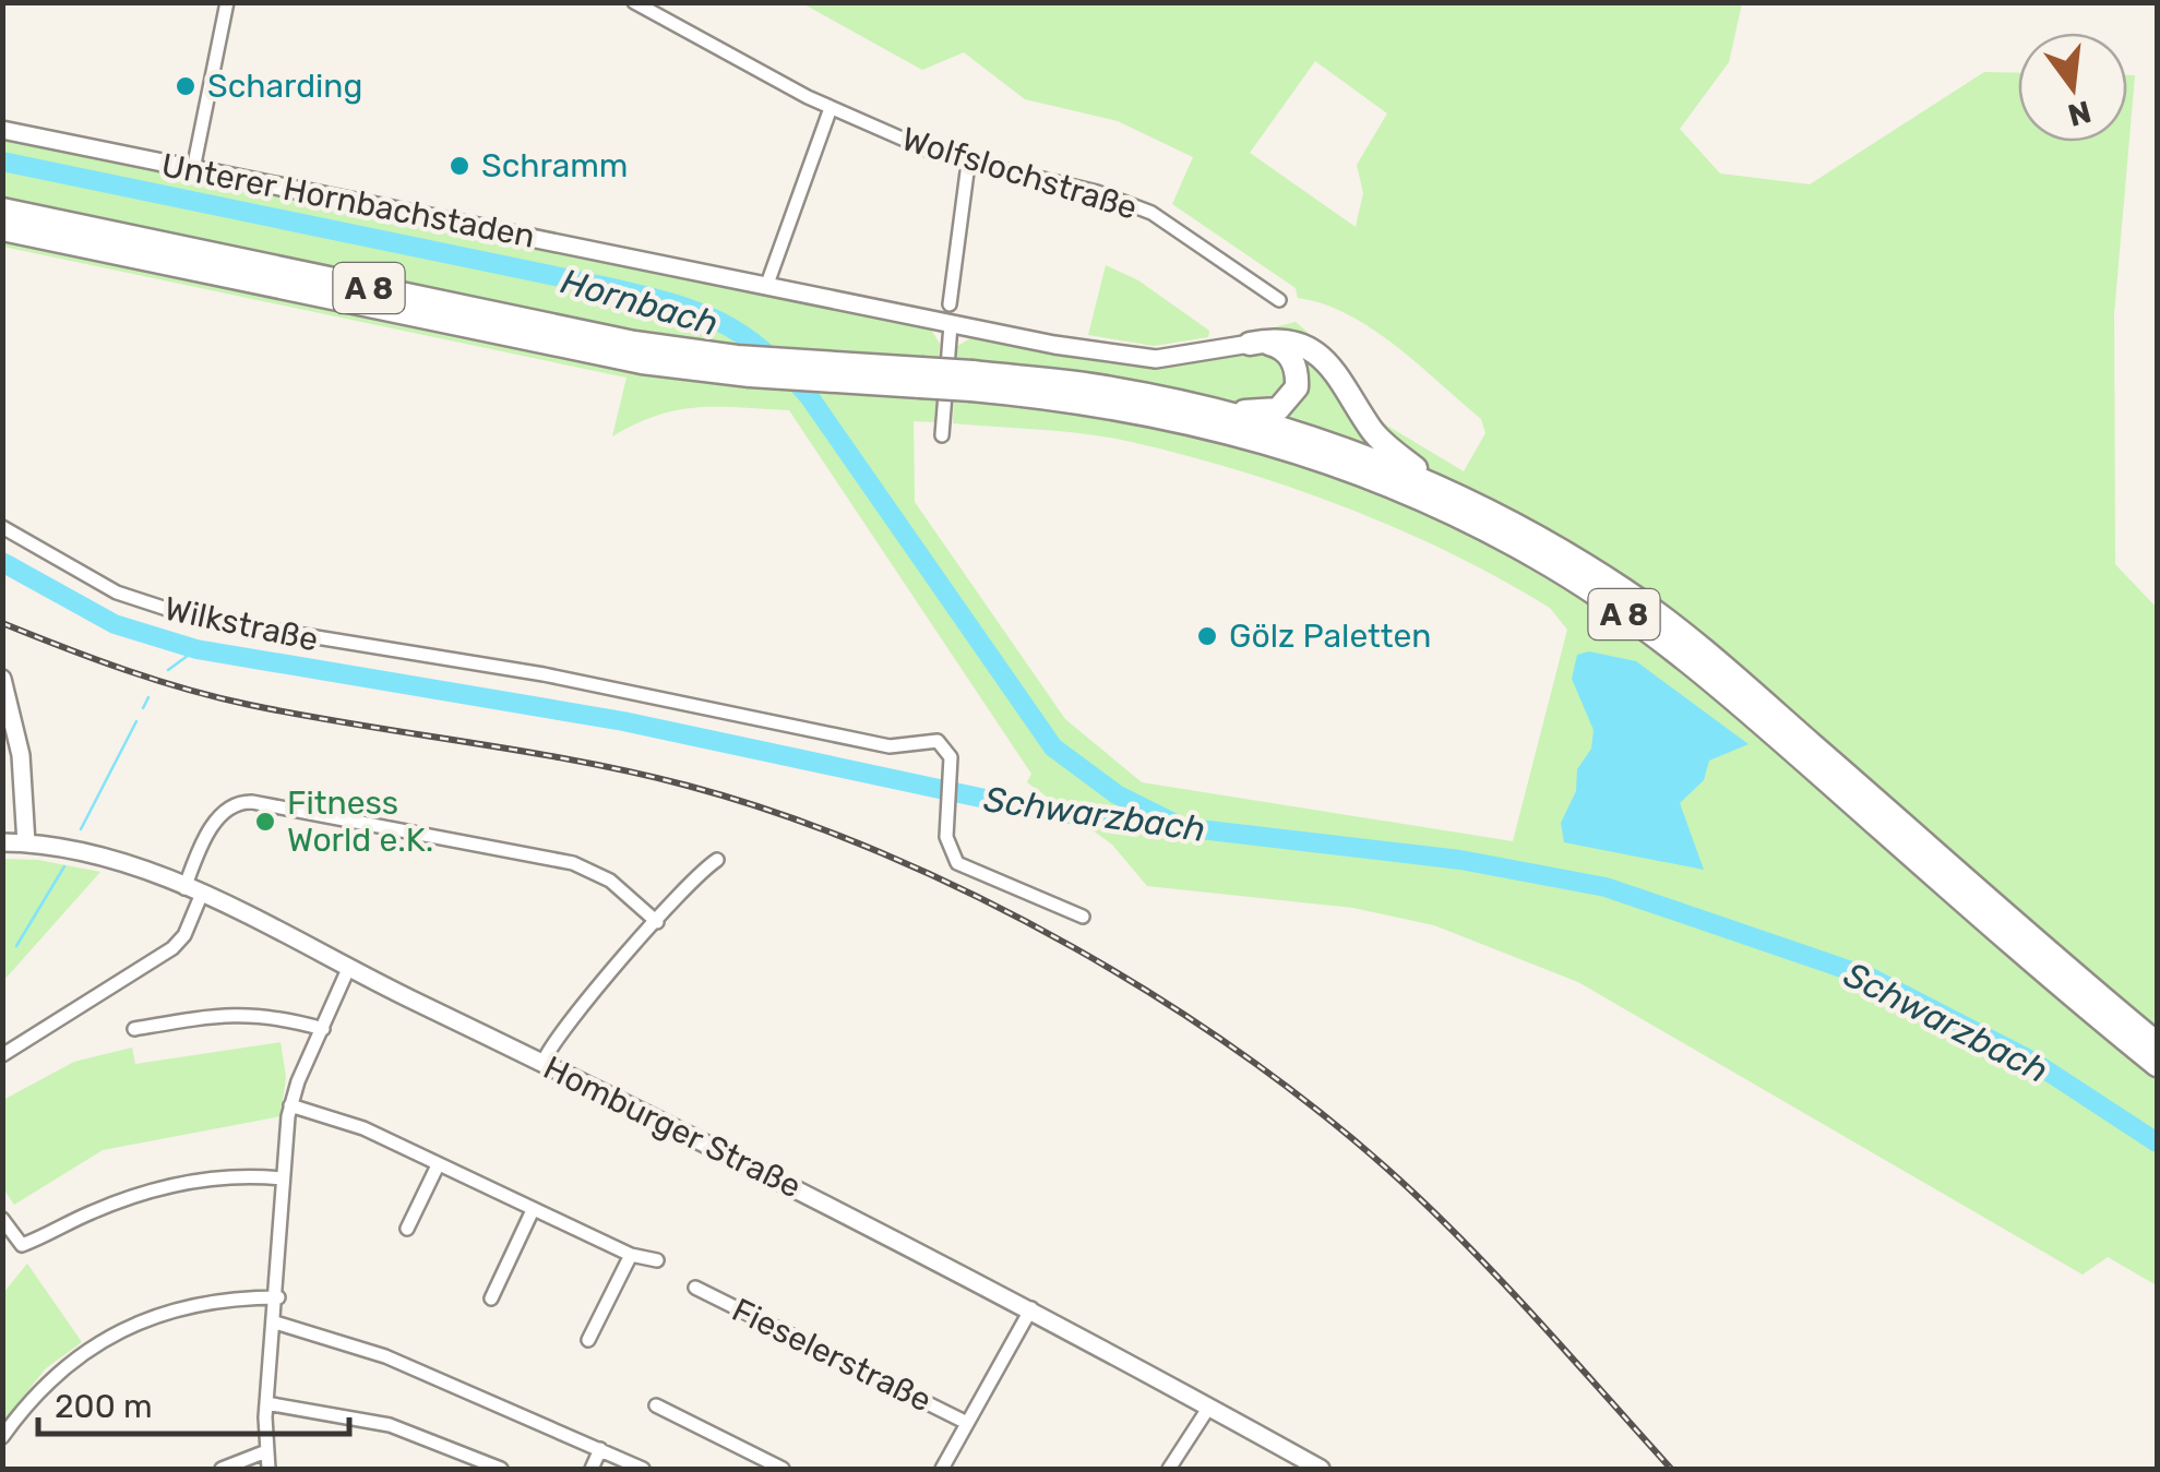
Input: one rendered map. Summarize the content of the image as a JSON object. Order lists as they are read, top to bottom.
{
  "streets": {
    "highway": ["A 8"],
    "main road": ["Unterer Hornbachstaden", "Homburger Straße"],
    "street": ["Wolfslochstraße", "Wilkstraße", "Fieselerstraße"]
  },
  "water": ["Hornbach", "Schwarzbach"],
  "places": [
    "Scharding",
    "Schramm",
    "Gölz Paletten",
    "Fitness World e.K."
  ],
  "scale_bar": "200 m",
  "north": "bottom"
}
